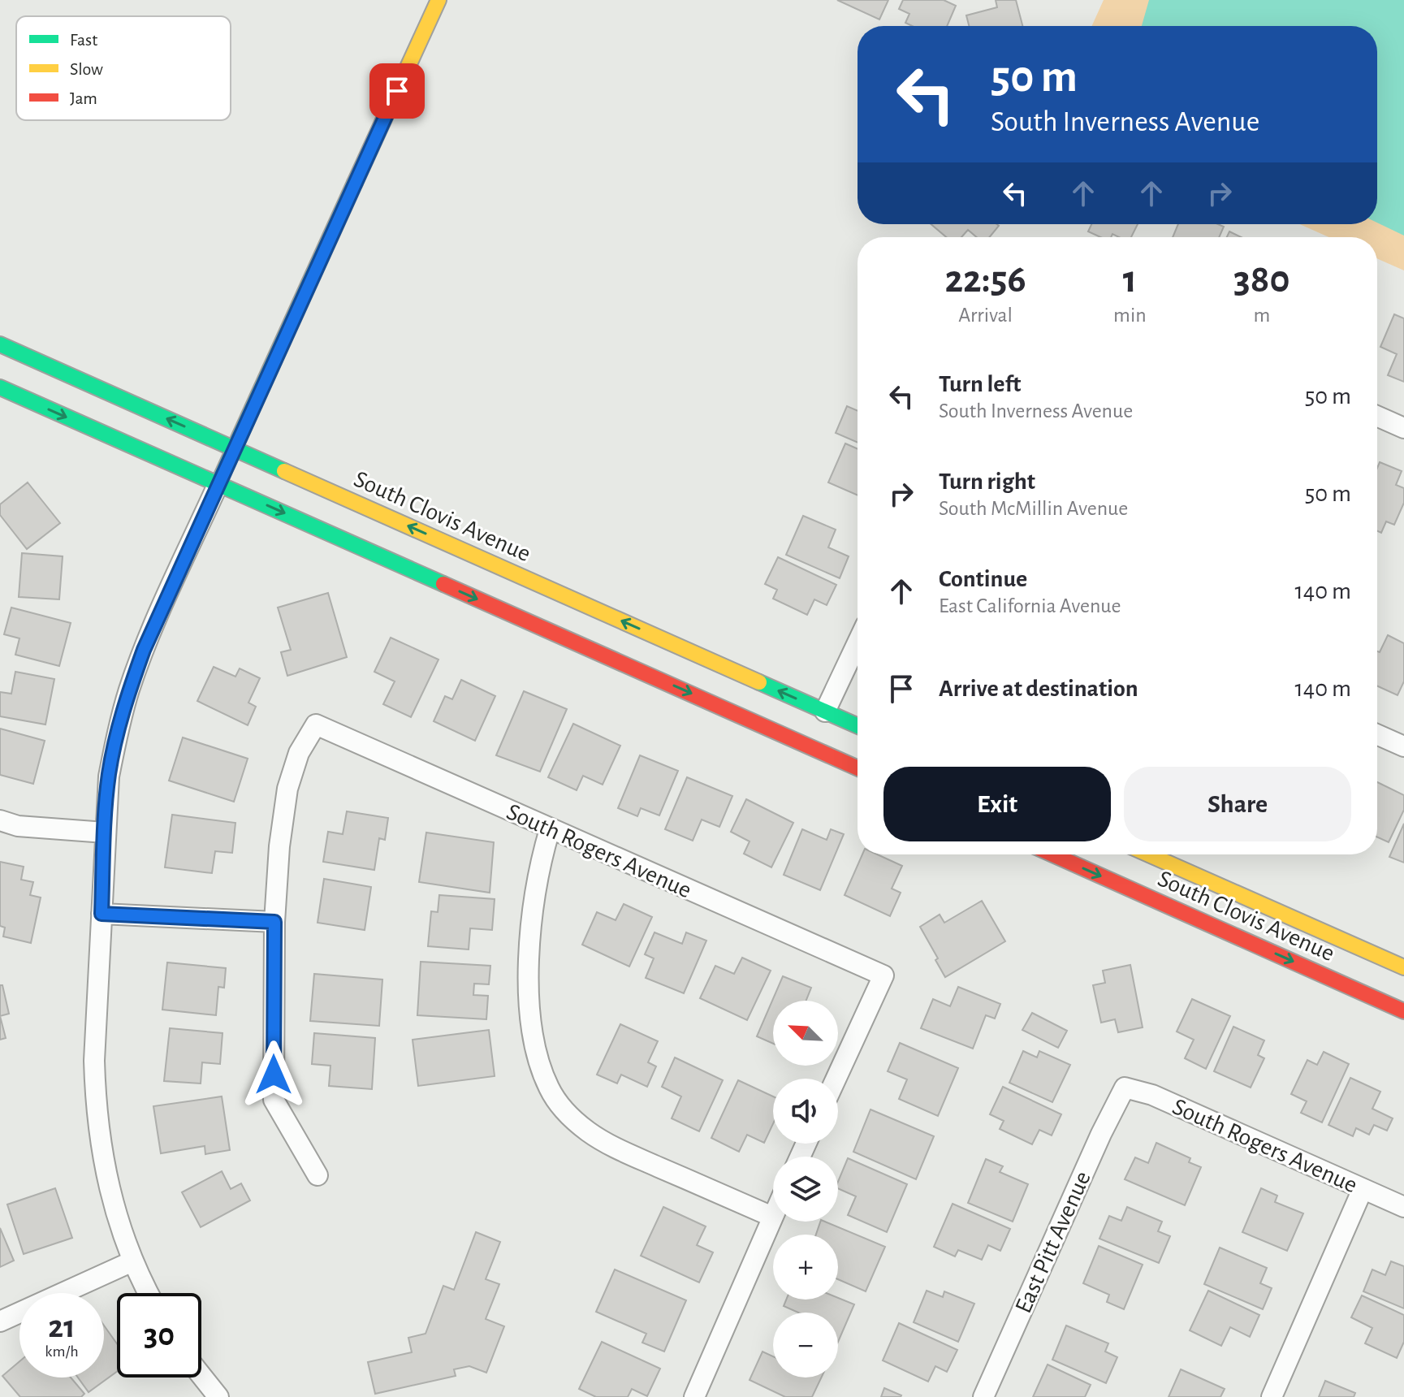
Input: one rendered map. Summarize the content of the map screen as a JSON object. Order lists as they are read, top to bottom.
{
  "streets": {
    "main road": ["South Clovis Avenue"],
    "street": ["South Rogers Avenue", "East Pitt Avenue"]
  },
  "crossings": [
    ["South Rogers Avenue", "East Pitt Avenue"]
  ],
  "legend": ["Fast", "Slow", "Jam"],
  "north": "top left",
  "page": {
    "turn": ["50 m", "South Inverness Avenue"],
    "eta": [
      "22:56",
      "Arrival",
      "1",
      "min",
      "380",
      "m"
    ],
    "list": [
      {
        "name": "Turn left",
        "note": "South Inverness Avenue",
        "value": "50 m"
      },
      {
        "name": "Turn right",
        "note": "South McMillin Avenue",
        "value": "50 m"
      },
      {
        "name": "Continue",
        "note": "East California Avenue",
        "value": "140 m"
      },
      {
        "name": "Arrive at destination",
        "value": "140 m"
      }
    ],
    "buttons": ["Exit", "Share"],
    "map_buttons": ["+", "−"],
    "speed": "21 km/h",
    "limit": "30"
  }
}
